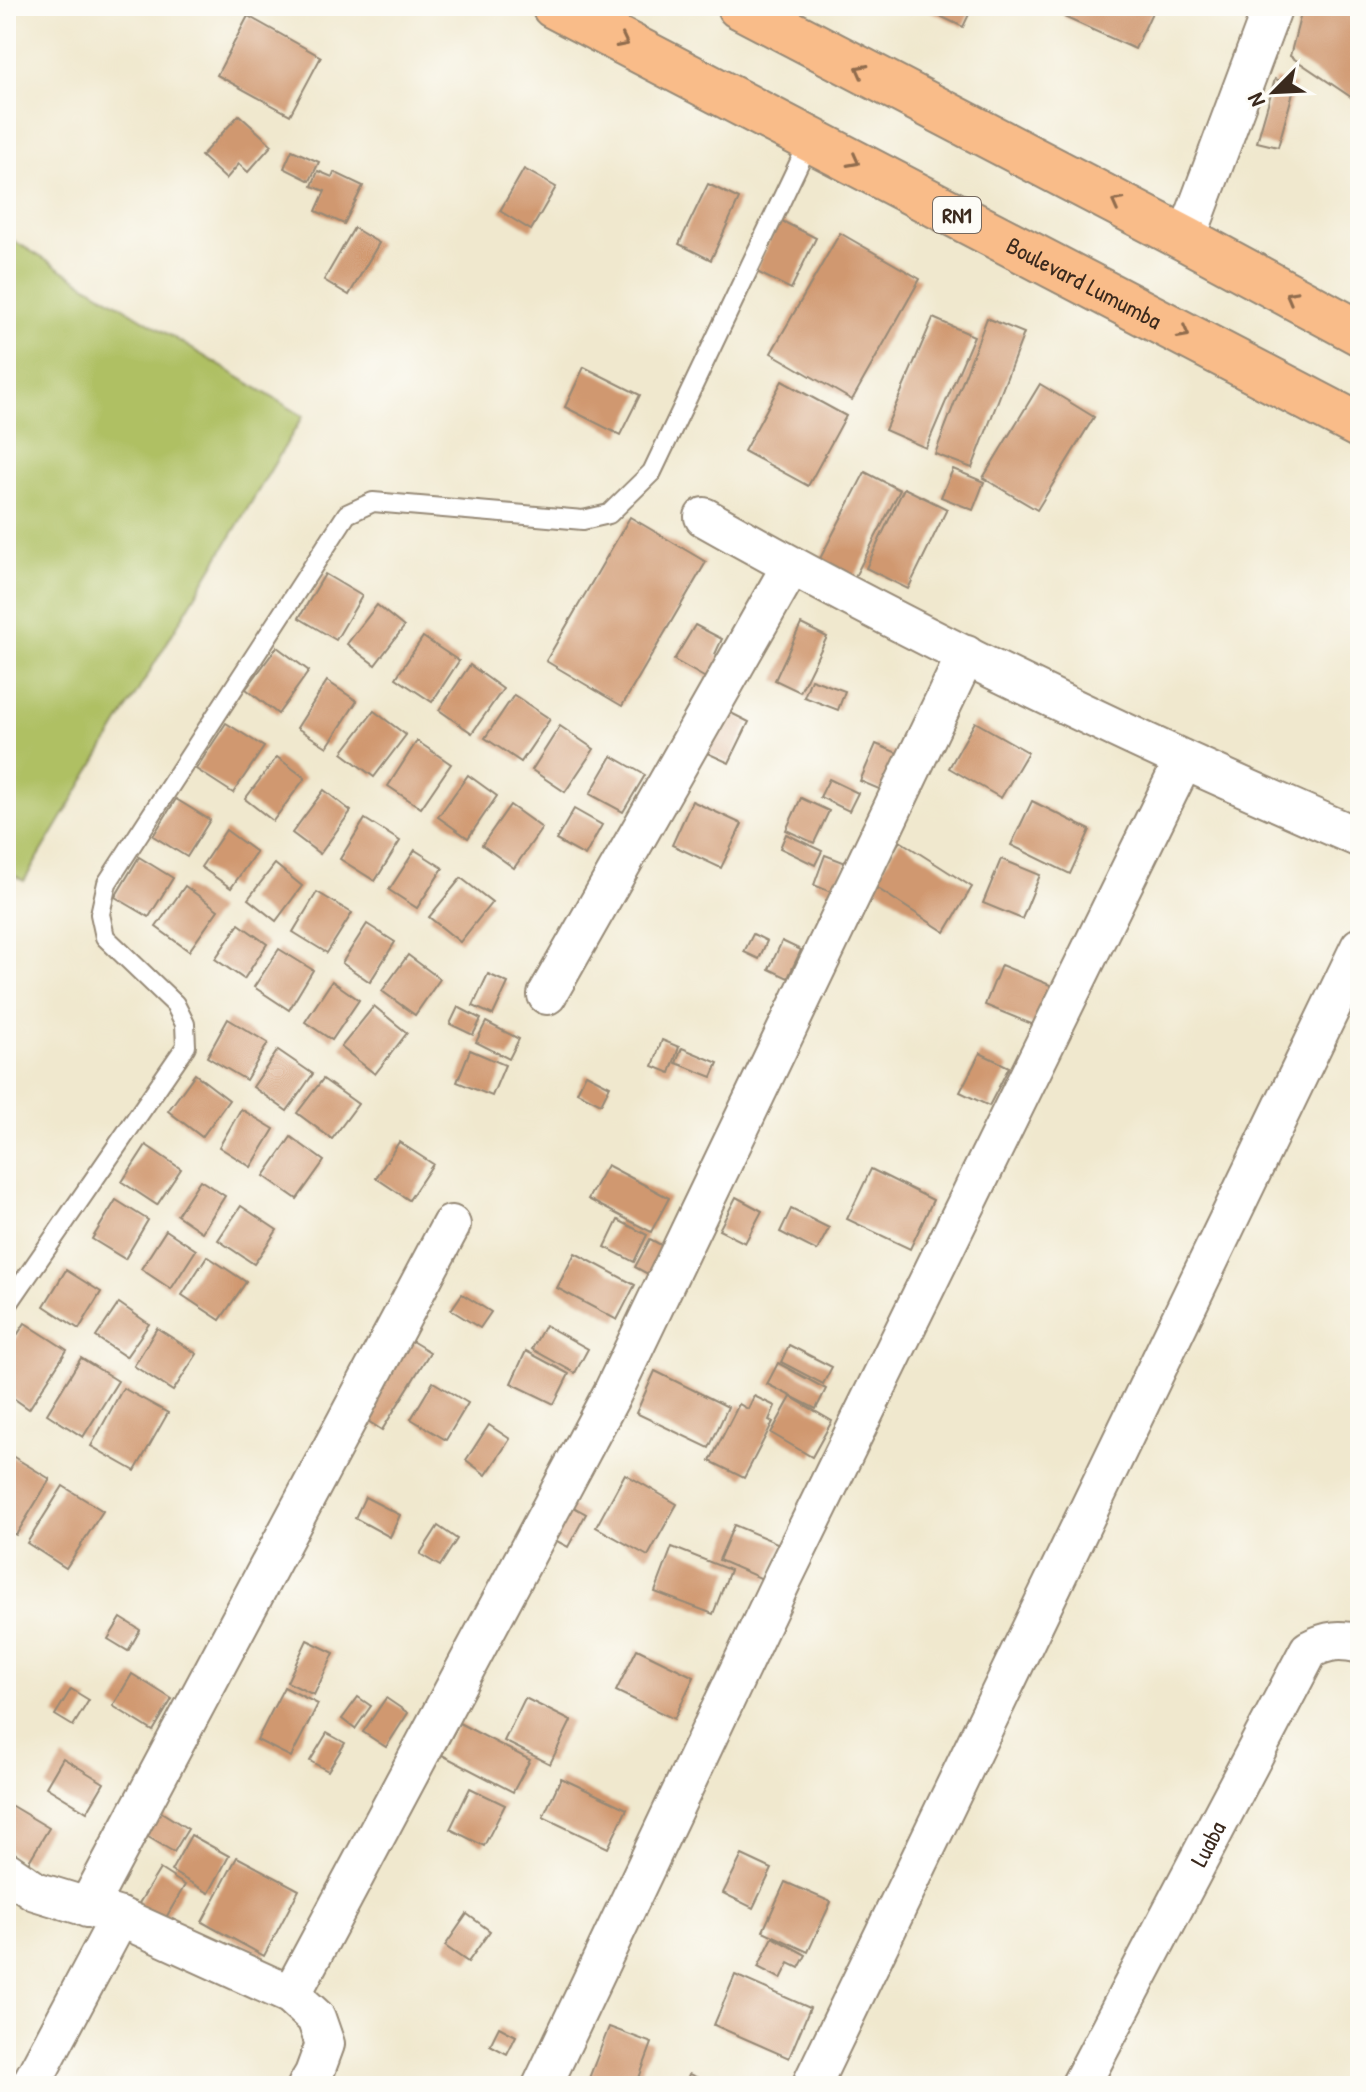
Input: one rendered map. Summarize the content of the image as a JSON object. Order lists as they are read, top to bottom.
{
  "streets": {
    "highway": ["RN1", "Boulevard Lumumba"],
    "street": ["Luaba"]
  },
  "north": "bottom left"
}
